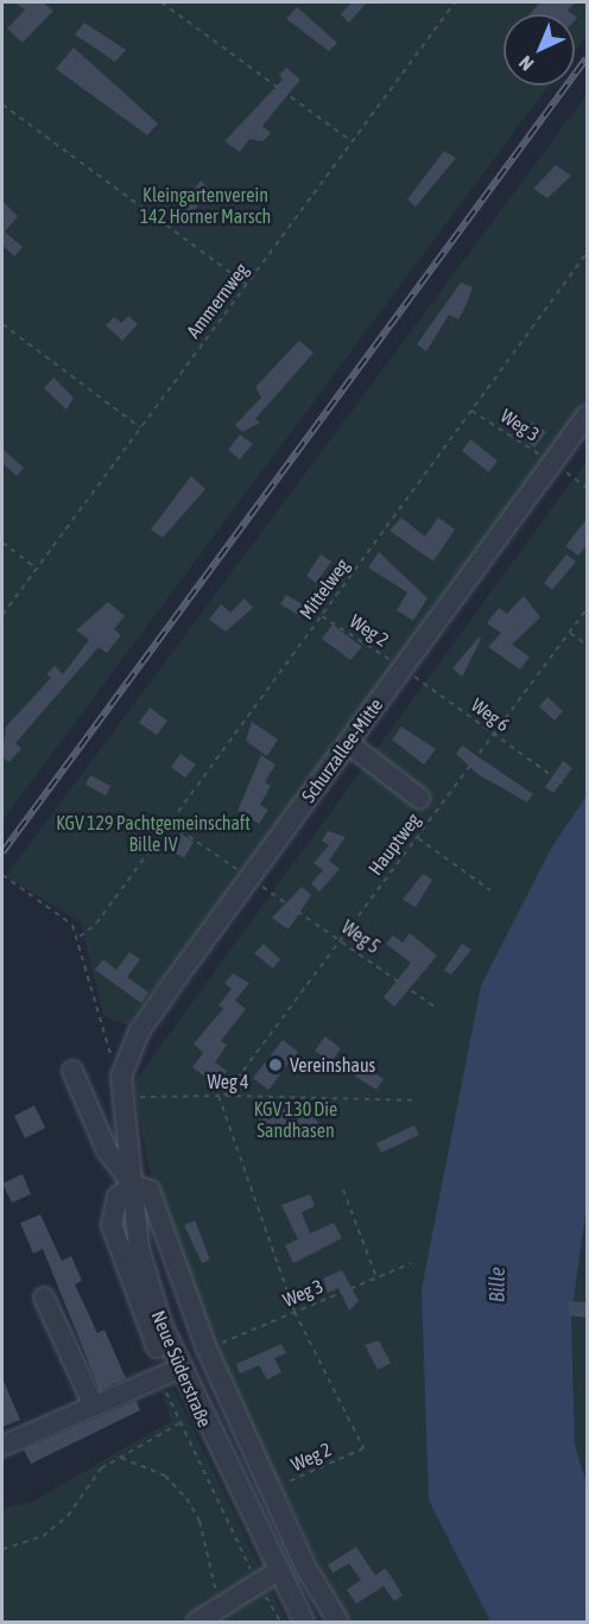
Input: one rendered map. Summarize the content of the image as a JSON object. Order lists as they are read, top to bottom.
{
  "streets": {
    "street": ["Schurzallee-Mitte", "Neue Süderstraße"],
    "path": [
      "Ammernweg",
      "Weg 3",
      "Mittelweg",
      "Weg 2",
      "Weg 6",
      "Hauptweg",
      "Weg 5",
      "Weg 4"
    ]
  },
  "crossings": [
    ["Weg 3", "Mittelweg"],
    ["Weg 3", "Weg 2"],
    ["Weg 3", "Schurzallee-Mitte"],
    ["Mittelweg", "Weg 2"],
    ["Weg 2", "Weg 6"],
    ["Weg 2", "Schurzallee-Mitte"],
    ["Weg 6", "Schurzallee-Mitte"],
    ["Weg 6", "Hauptweg"],
    ["Schurzallee-Mitte", "Weg 4"],
    ["Schurzallee-Mitte", "Neue Süderstraße"],
    ["Hauptweg", "Weg 5"],
    ["Hauptweg", "Weg 4"],
    ["Weg 4", "Neue Süderstraße"]
  ],
  "water": ["Bille"],
  "parks": ["Kleingartenverein 142 Horner Marsch", "KGV 129 Pachtgemeinschaft Bille IV", "KGV 130 Die Sandhasen"],
  "places": ["Vereinshaus"],
  "north": "bottom left"
}
